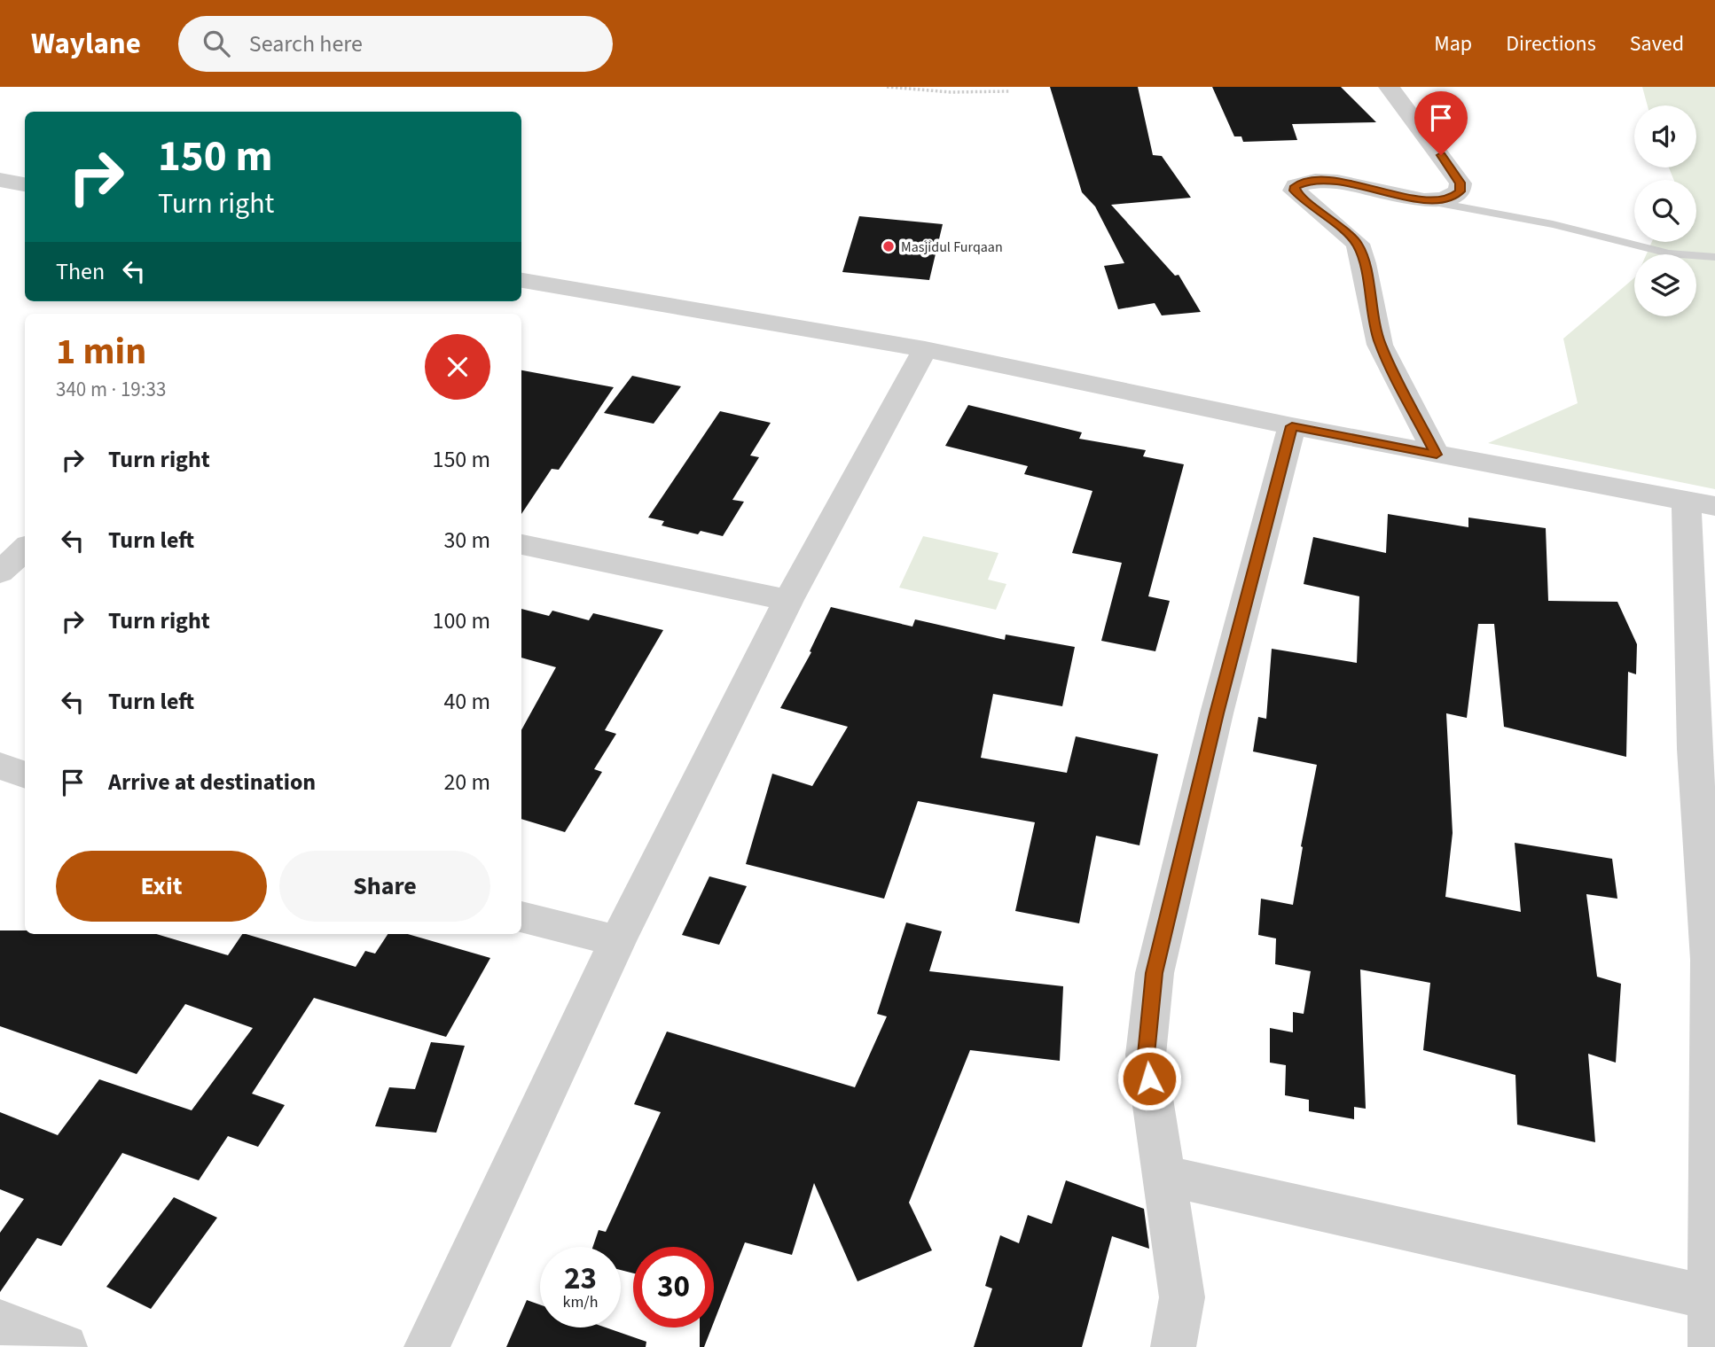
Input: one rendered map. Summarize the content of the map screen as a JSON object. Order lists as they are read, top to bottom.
{
  "places": ["Masjidul Furqaan"],
  "page": {
    "header": "Waylane",
    "search": "Search here",
    "nav": ["Map", "Directions", "Saved"],
    "turn": ["150 m", "Turn right"],
    "then": "Then",
    "heading": ["1 min", "340 m · 19:33"],
    "list": [
      {
        "name": "Turn right",
        "value": "150 m"
      },
      {
        "name": "Turn left",
        "value": "30 m"
      },
      {
        "name": "Turn right",
        "value": "100 m"
      },
      {
        "name": "Turn left",
        "value": "40 m"
      },
      {
        "name": "Arrive at destination",
        "value": "20 m"
      }
    ],
    "buttons": ["Exit", "Share"],
    "speed": "23 km/h",
    "limit": "30"
  }
}
